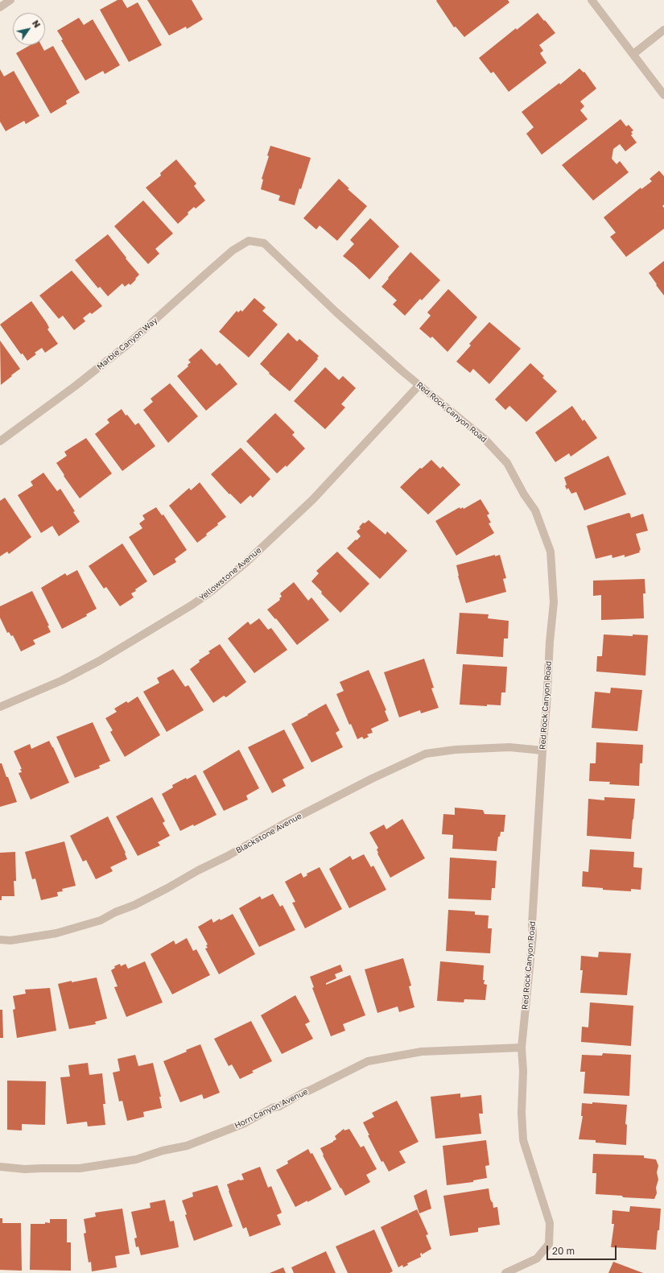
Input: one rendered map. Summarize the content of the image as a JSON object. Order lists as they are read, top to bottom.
{
  "streets": {
    "street": [
      "Marble Canyon Way",
      "Red Rock Canyon Road",
      "Yellowstone Avenue",
      "Blackstone Avenue",
      "Horn Canyon Avenue"
    ]
  },
  "crossings": [
    ["Marble Canyon Way", "Red Rock Canyon Road"],
    ["Red Rock Canyon Road", "Yellowstone Avenue"],
    ["Red Rock Canyon Road", "Blackstone Avenue"],
    ["Red Rock Canyon Road", "Horn Canyon Avenue"]
  ],
  "scale_bar": "20 m",
  "north": "top right"
}
